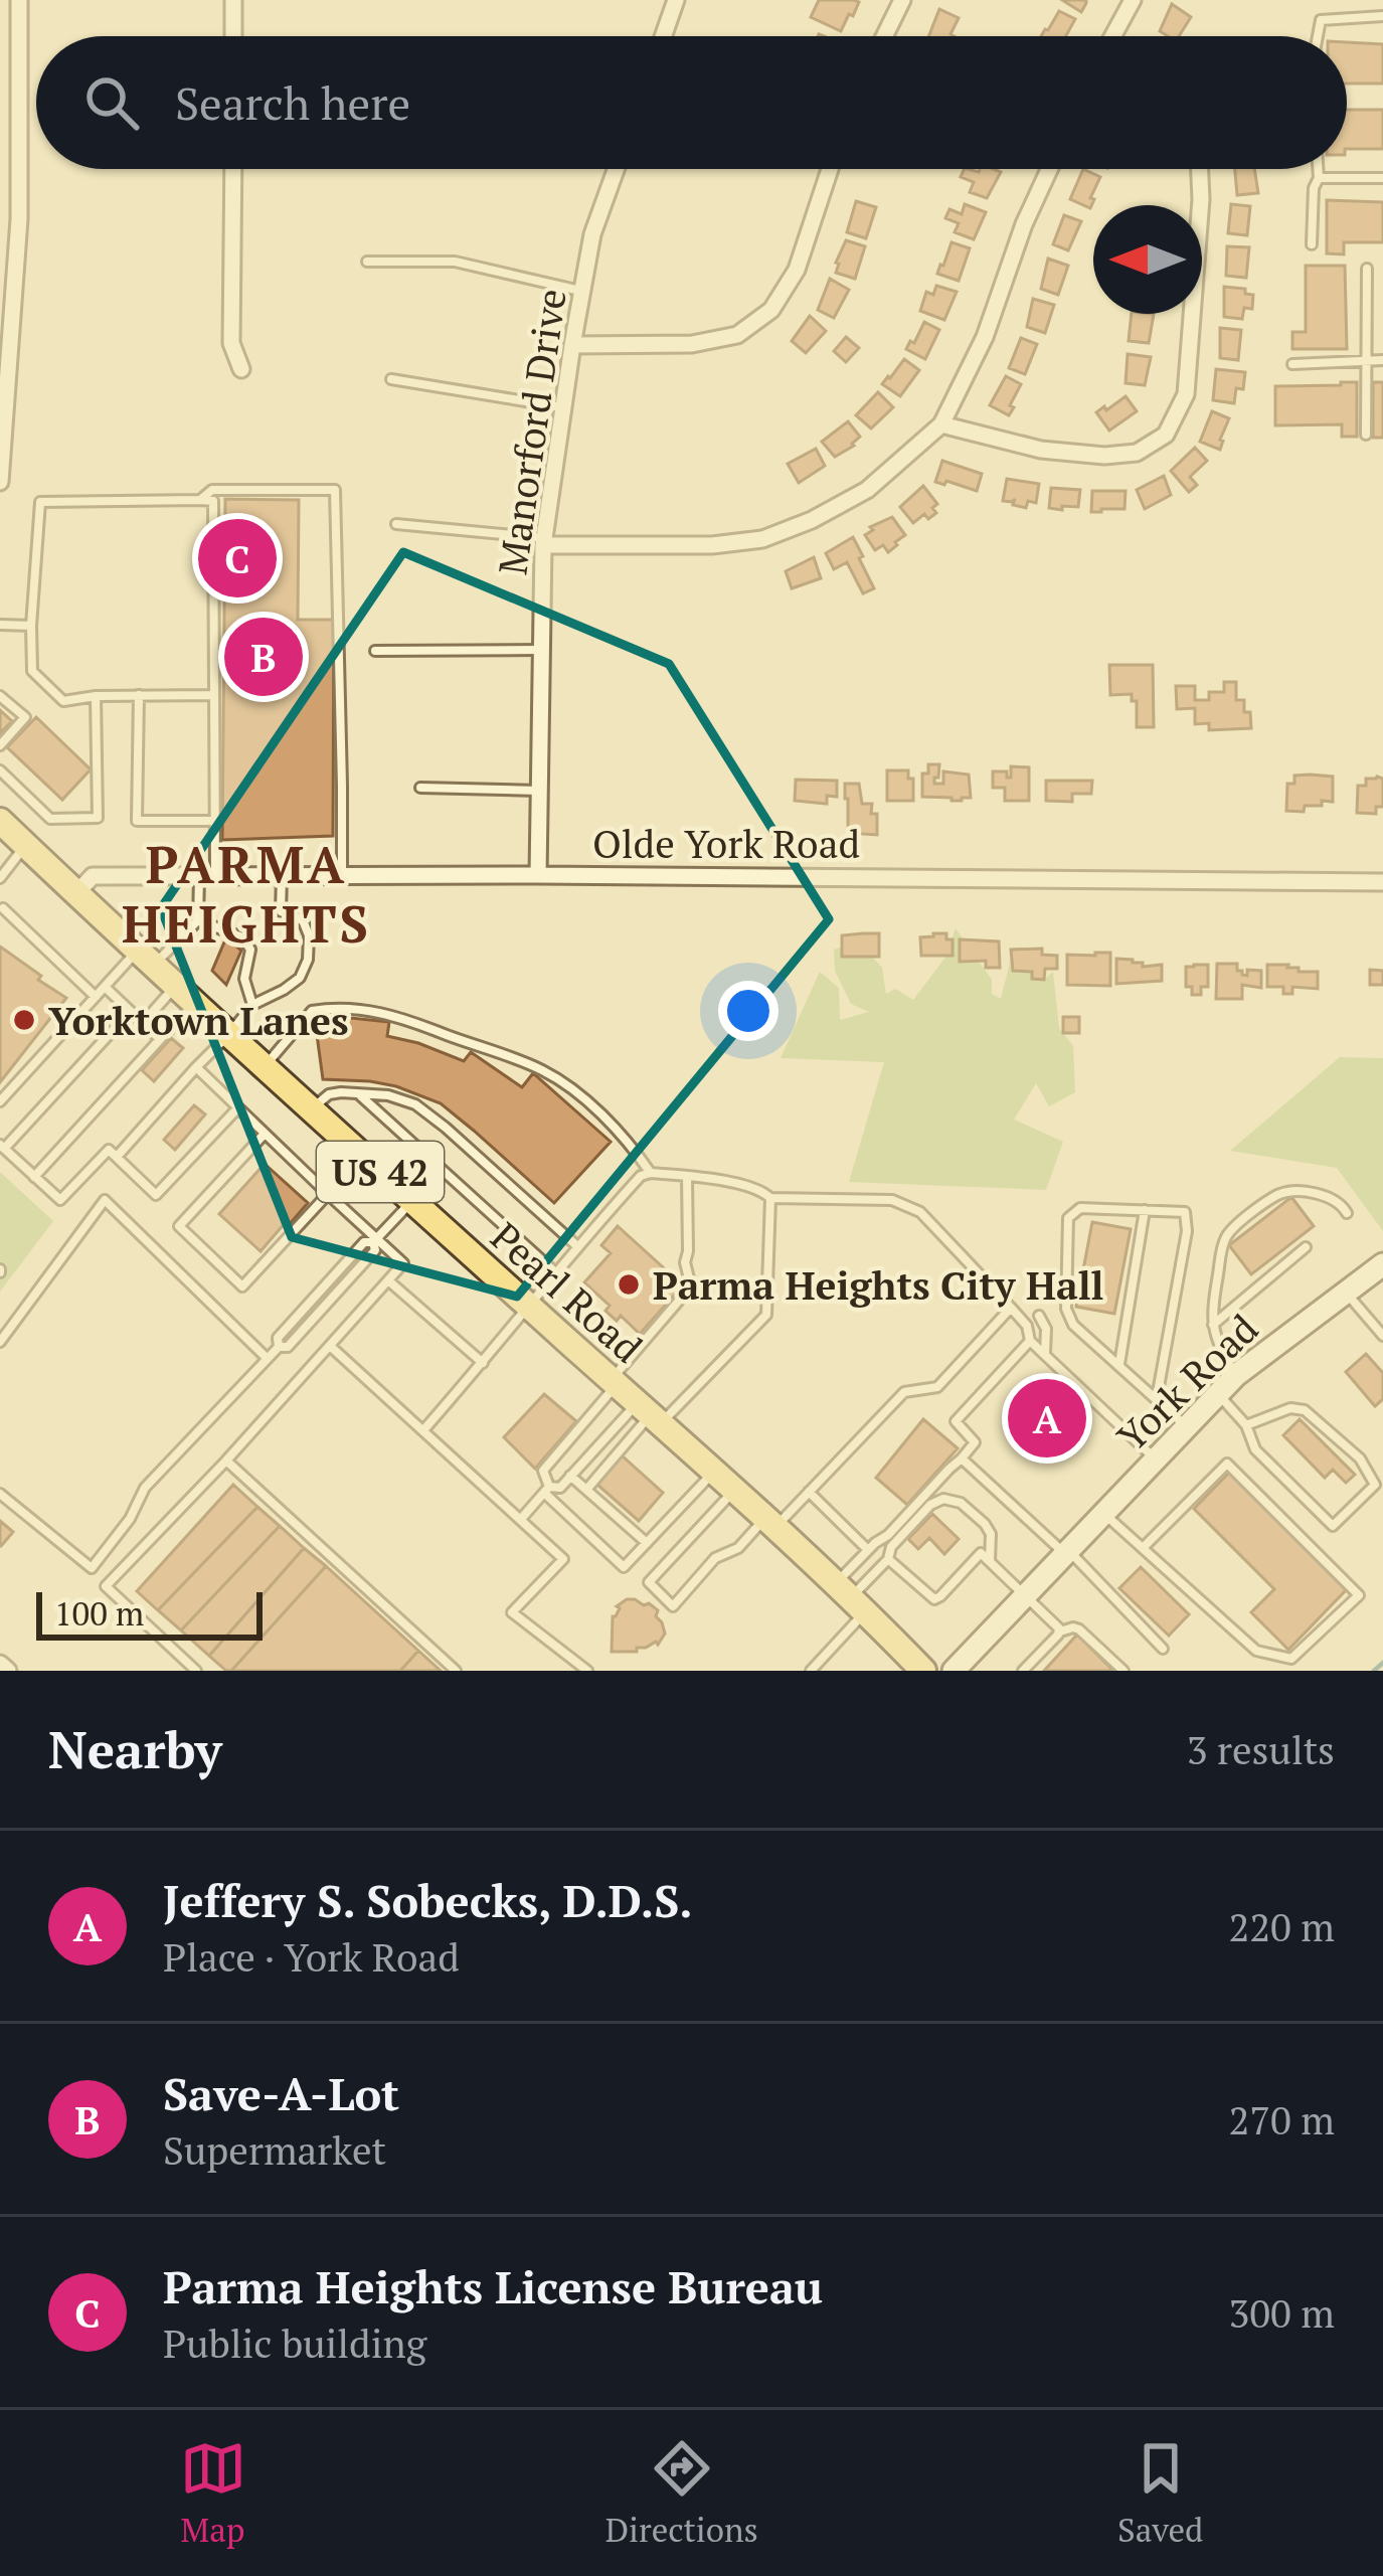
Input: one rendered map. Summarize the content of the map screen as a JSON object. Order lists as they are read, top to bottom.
{
  "streets": {
    "main road": ["US 42", "Pearl Road", "York Road"],
    "street": ["Manorford Drive", "Olde York Road"]
  },
  "crossings": [
    ["Manorford Drive", "Olde York Road"],
    ["Olde York Road", "Pearl Road"]
  ],
  "districts": ["PARMA HEIGHTS"],
  "places": ["Yorktown Lanes", "Parma Heights City Hall"],
  "scale_bar": "100 m",
  "north": "left",
  "page": {
    "search": "Search here",
    "pins": ["C", "B", "A"],
    "scale": "100 m",
    "heading": ["Nearby", "3 results"],
    "list": [
      {
        "mark": "A",
        "name": "Jeffery S. Sobecks, D.D.S.",
        "note": "Place · York Road",
        "value": "220 m"
      },
      {
        "mark": "B",
        "name": "Save-A-Lot",
        "note": "Supermarket",
        "value": "270 m"
      },
      {
        "mark": "C",
        "name": "Parma Heights License Bureau",
        "note": "Public building",
        "value": "300 m"
      }
    ],
    "nav": ["Map", "Directions", "Saved"]
  }
}
